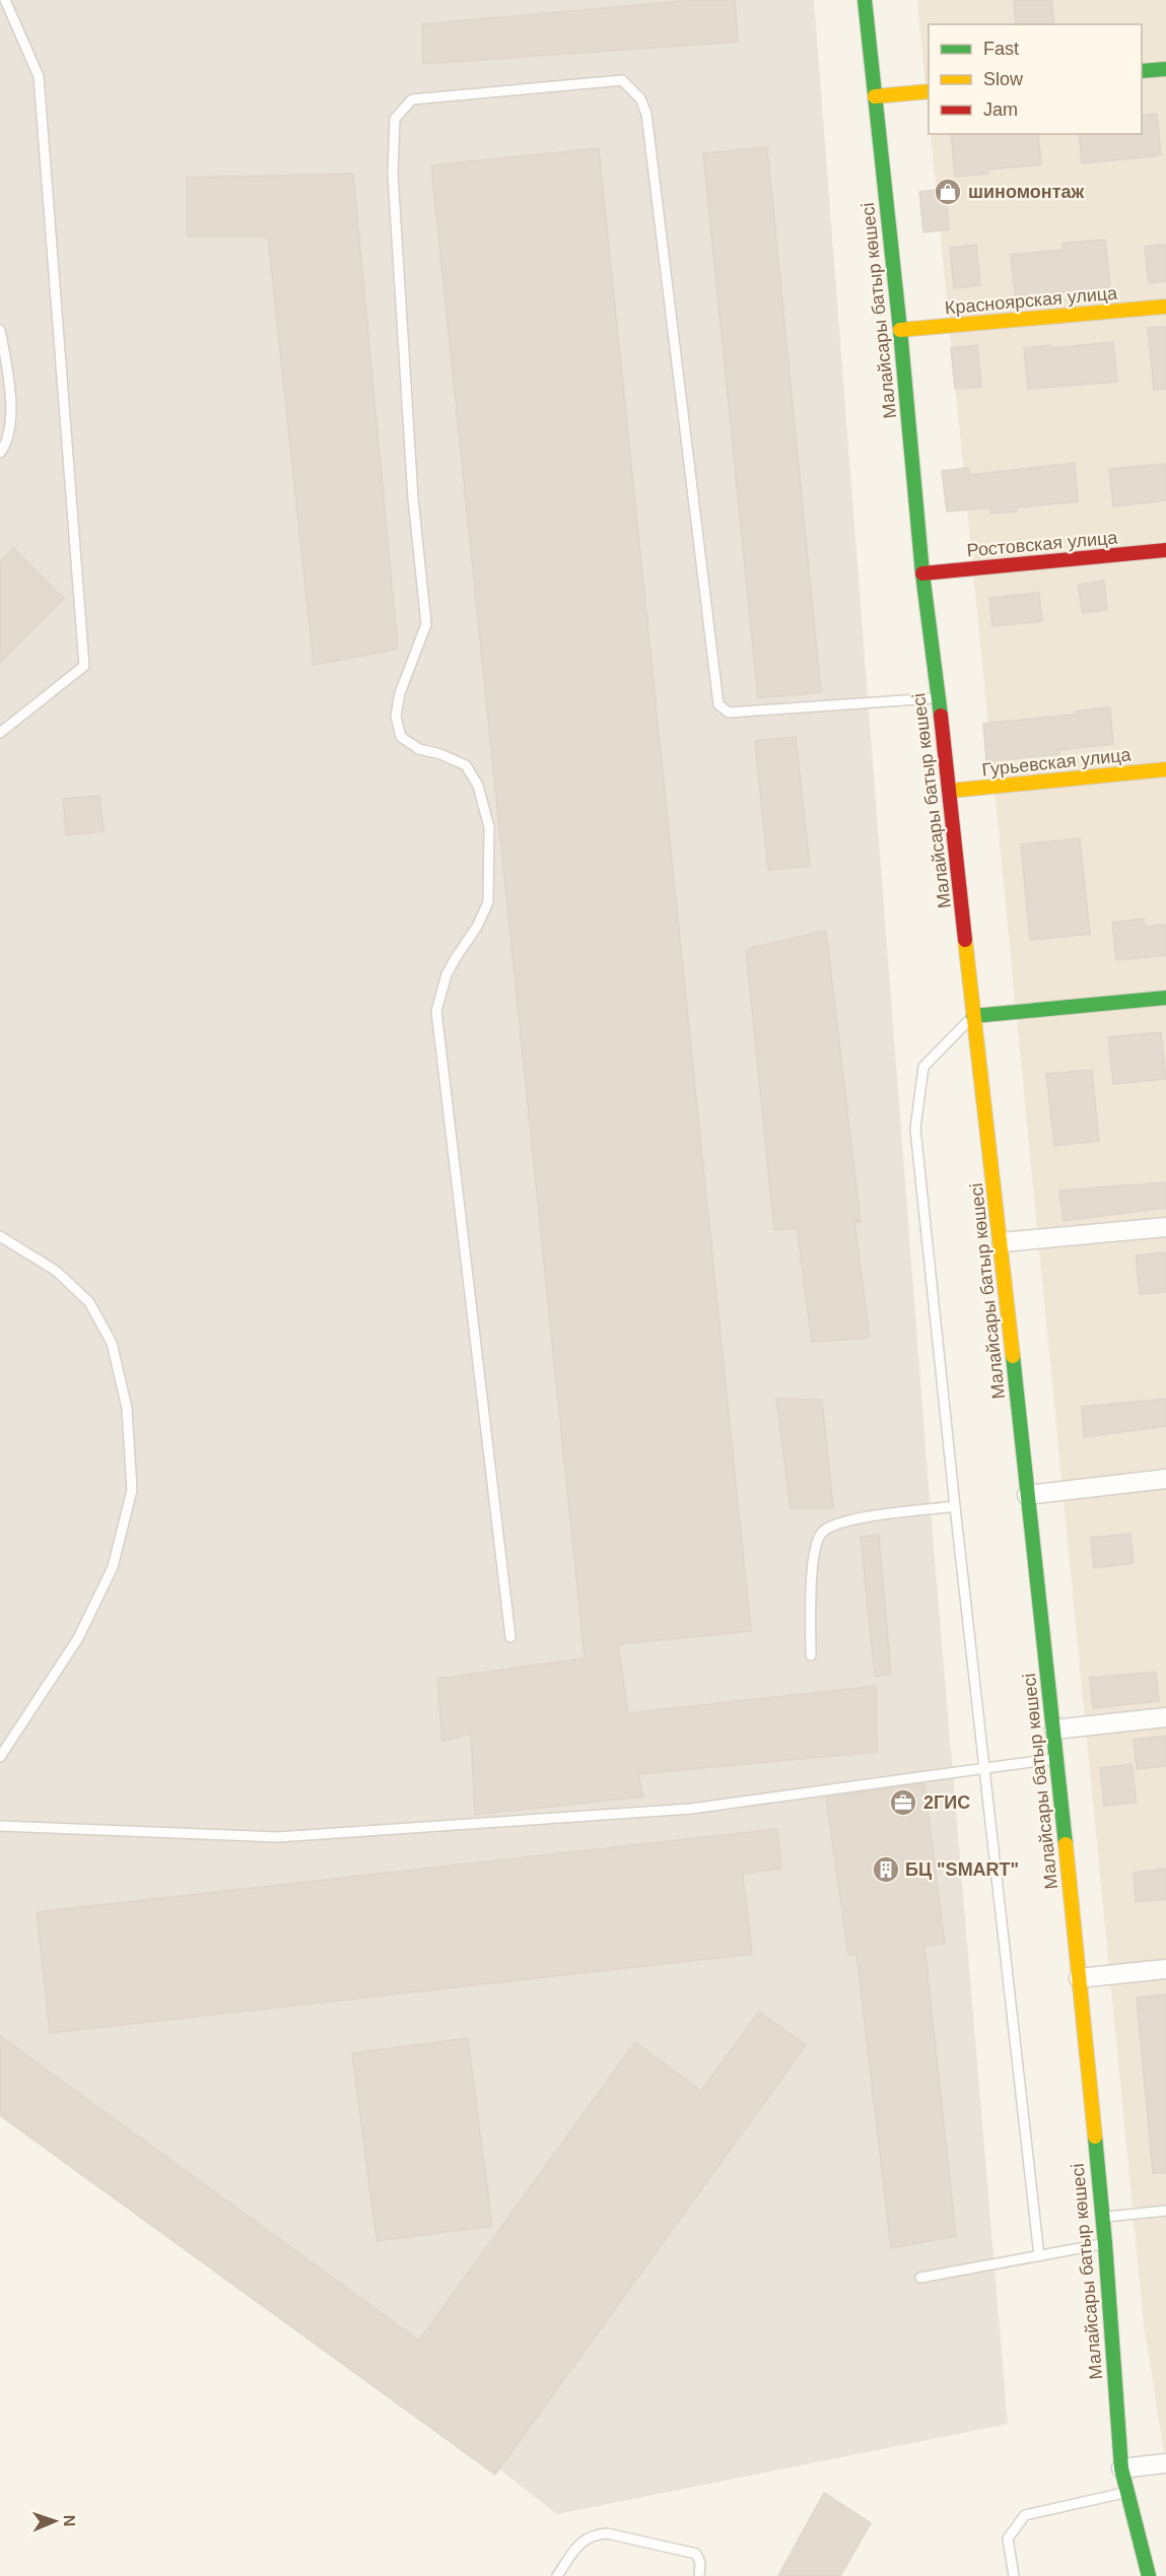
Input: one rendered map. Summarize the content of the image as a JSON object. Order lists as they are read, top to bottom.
{
  "streets": {
    "main road": [
      "Красноярская улица",
      "Малайсары батыр көшесі",
      "Ростовская улица",
      "Гурьевская улица"
    ]
  },
  "crossings": [
    ["Красноярская улица", "Малайсары батыр көшесі"],
    ["Малайсары батыр көшесі", "Ростовская улица"],
    ["Малайсары батыр көшесі", "Гурьевская улица"]
  ],
  "places": {
    "shop": ["шиномонтаж"],
    "office": ["2ГИС"],
    "building": ["БЦ \"SMART\""]
  },
  "legend": ["Fast", "Slow", "Jam"],
  "north": "right"
}
